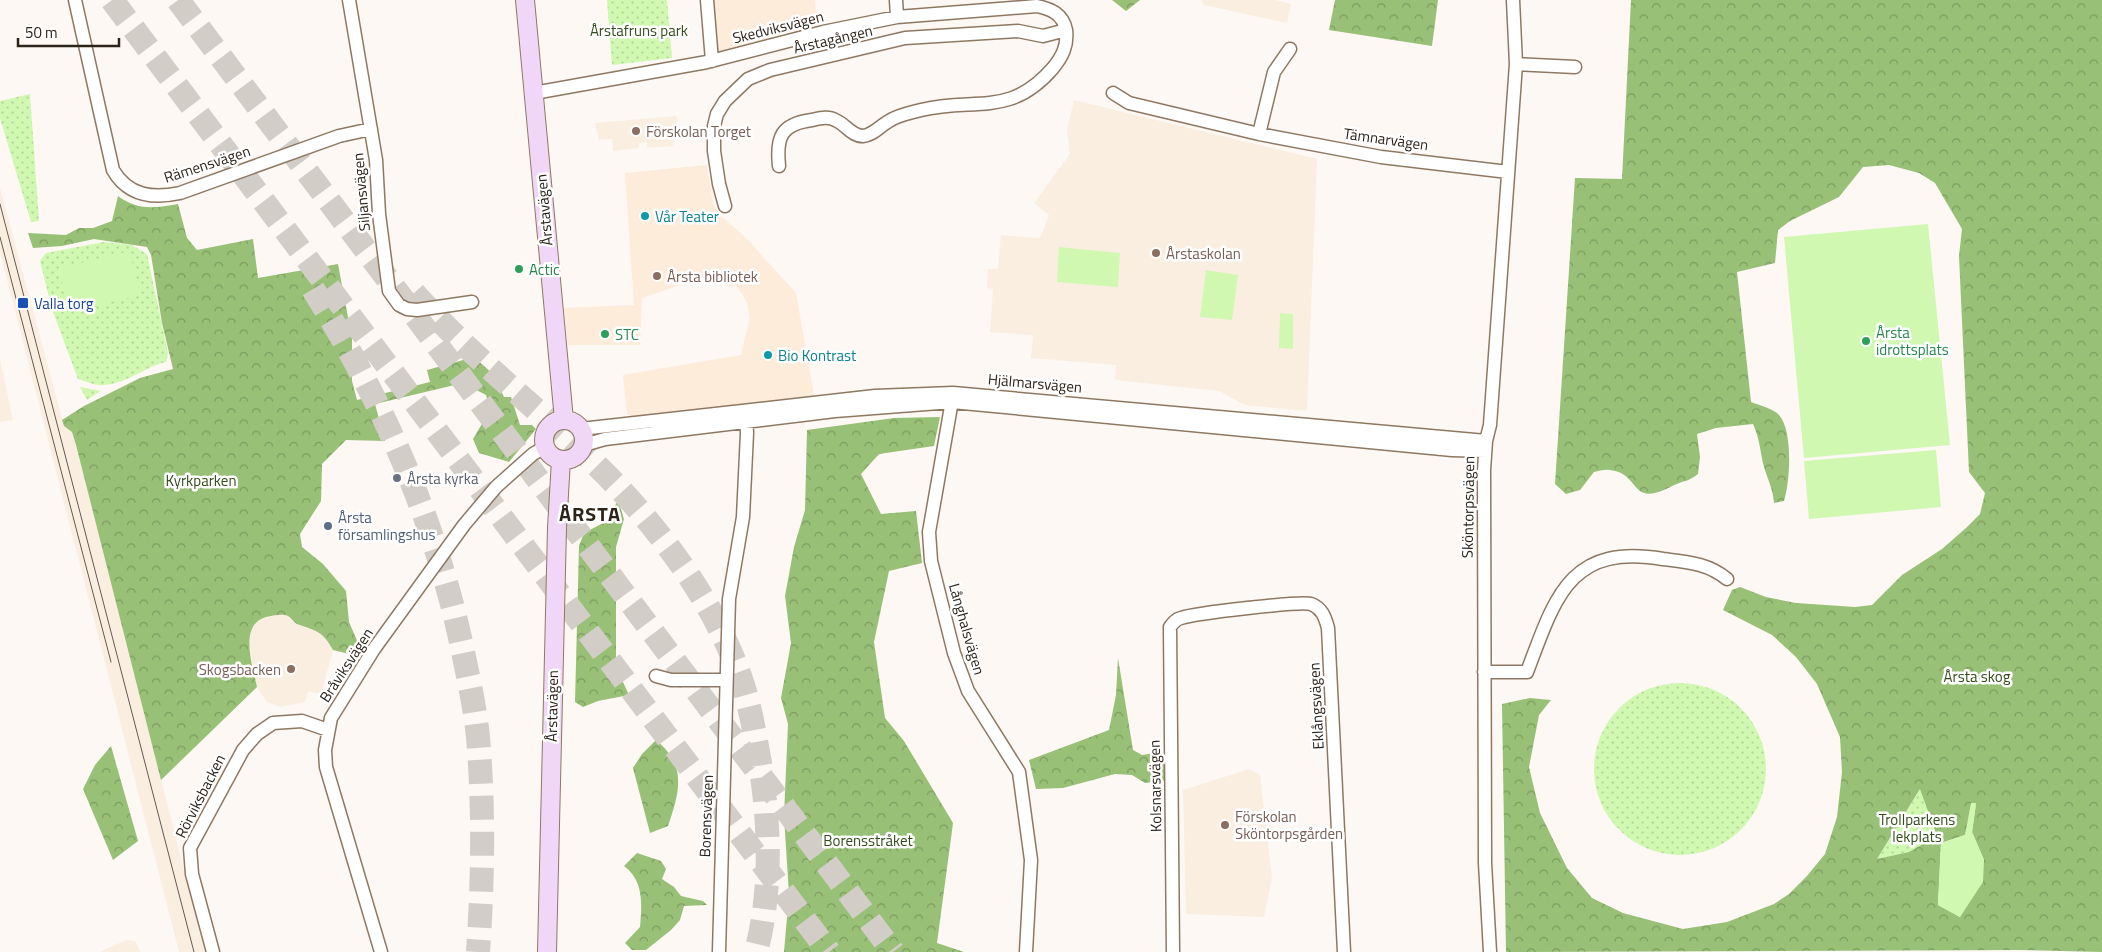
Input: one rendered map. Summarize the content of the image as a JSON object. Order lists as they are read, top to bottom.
{
  "streets": {
    "street": [
      "Skedviksvägen",
      "Årstagången",
      "Tämnarvägen",
      "Rämensvägen",
      "Siljansvägen",
      "Årstavägen",
      "Hjälmarsvägen",
      "Sköntorpsvägen",
      "Långhalsvägen",
      "Bråviksvägen",
      "Eklångsvägen",
      "Kolsnarsvägen",
      "Rörviksbacken",
      "Borensvägen"
    ]
  },
  "crossings": [
    ["Skedviksvägen", "Årstagången"],
    ["Skedviksvägen", "Årstavägen"],
    ["Tämnarvägen", "Sköntorpsvägen"],
    ["Rämensvägen", "Siljansvägen"],
    ["Årstavägen", "Hjälmarsvägen"],
    ["Årstavägen", "Bråviksvägen"],
    ["Hjälmarsvägen", "Sköntorpsvägen"],
    ["Hjälmarsvägen", "Långhalsvägen"],
    ["Hjälmarsvägen", "Bråviksvägen"],
    ["Hjälmarsvägen", "Borensvägen"],
    ["Bråviksvägen", "Rörviksbacken"],
    ["Eklångsvägen", "Kolsnarsvägen"]
  ],
  "districts": ["ÅRSTA"],
  "parks": [
    "Årstafruns park",
    "Kyrkparken",
    "Årsta skog",
    "Trollparkens lekplats",
    "Borensstråket"
  ],
  "places": {
    "other": [
      "Förskolan Torget",
      "Vår Teater",
      "Årstaskolan",
      "Actic",
      "Årsta bibliotek",
      "STC",
      "Årsta idrottsplats",
      "Bio Kontrast",
      "Årsta kyrka",
      "Årsta församlingshus",
      "Skogsbacken",
      "Förskolan Sköntorpsgården"
    ],
    "transit": ["Valla torg"]
  },
  "scale_bar": "50 m"
}
